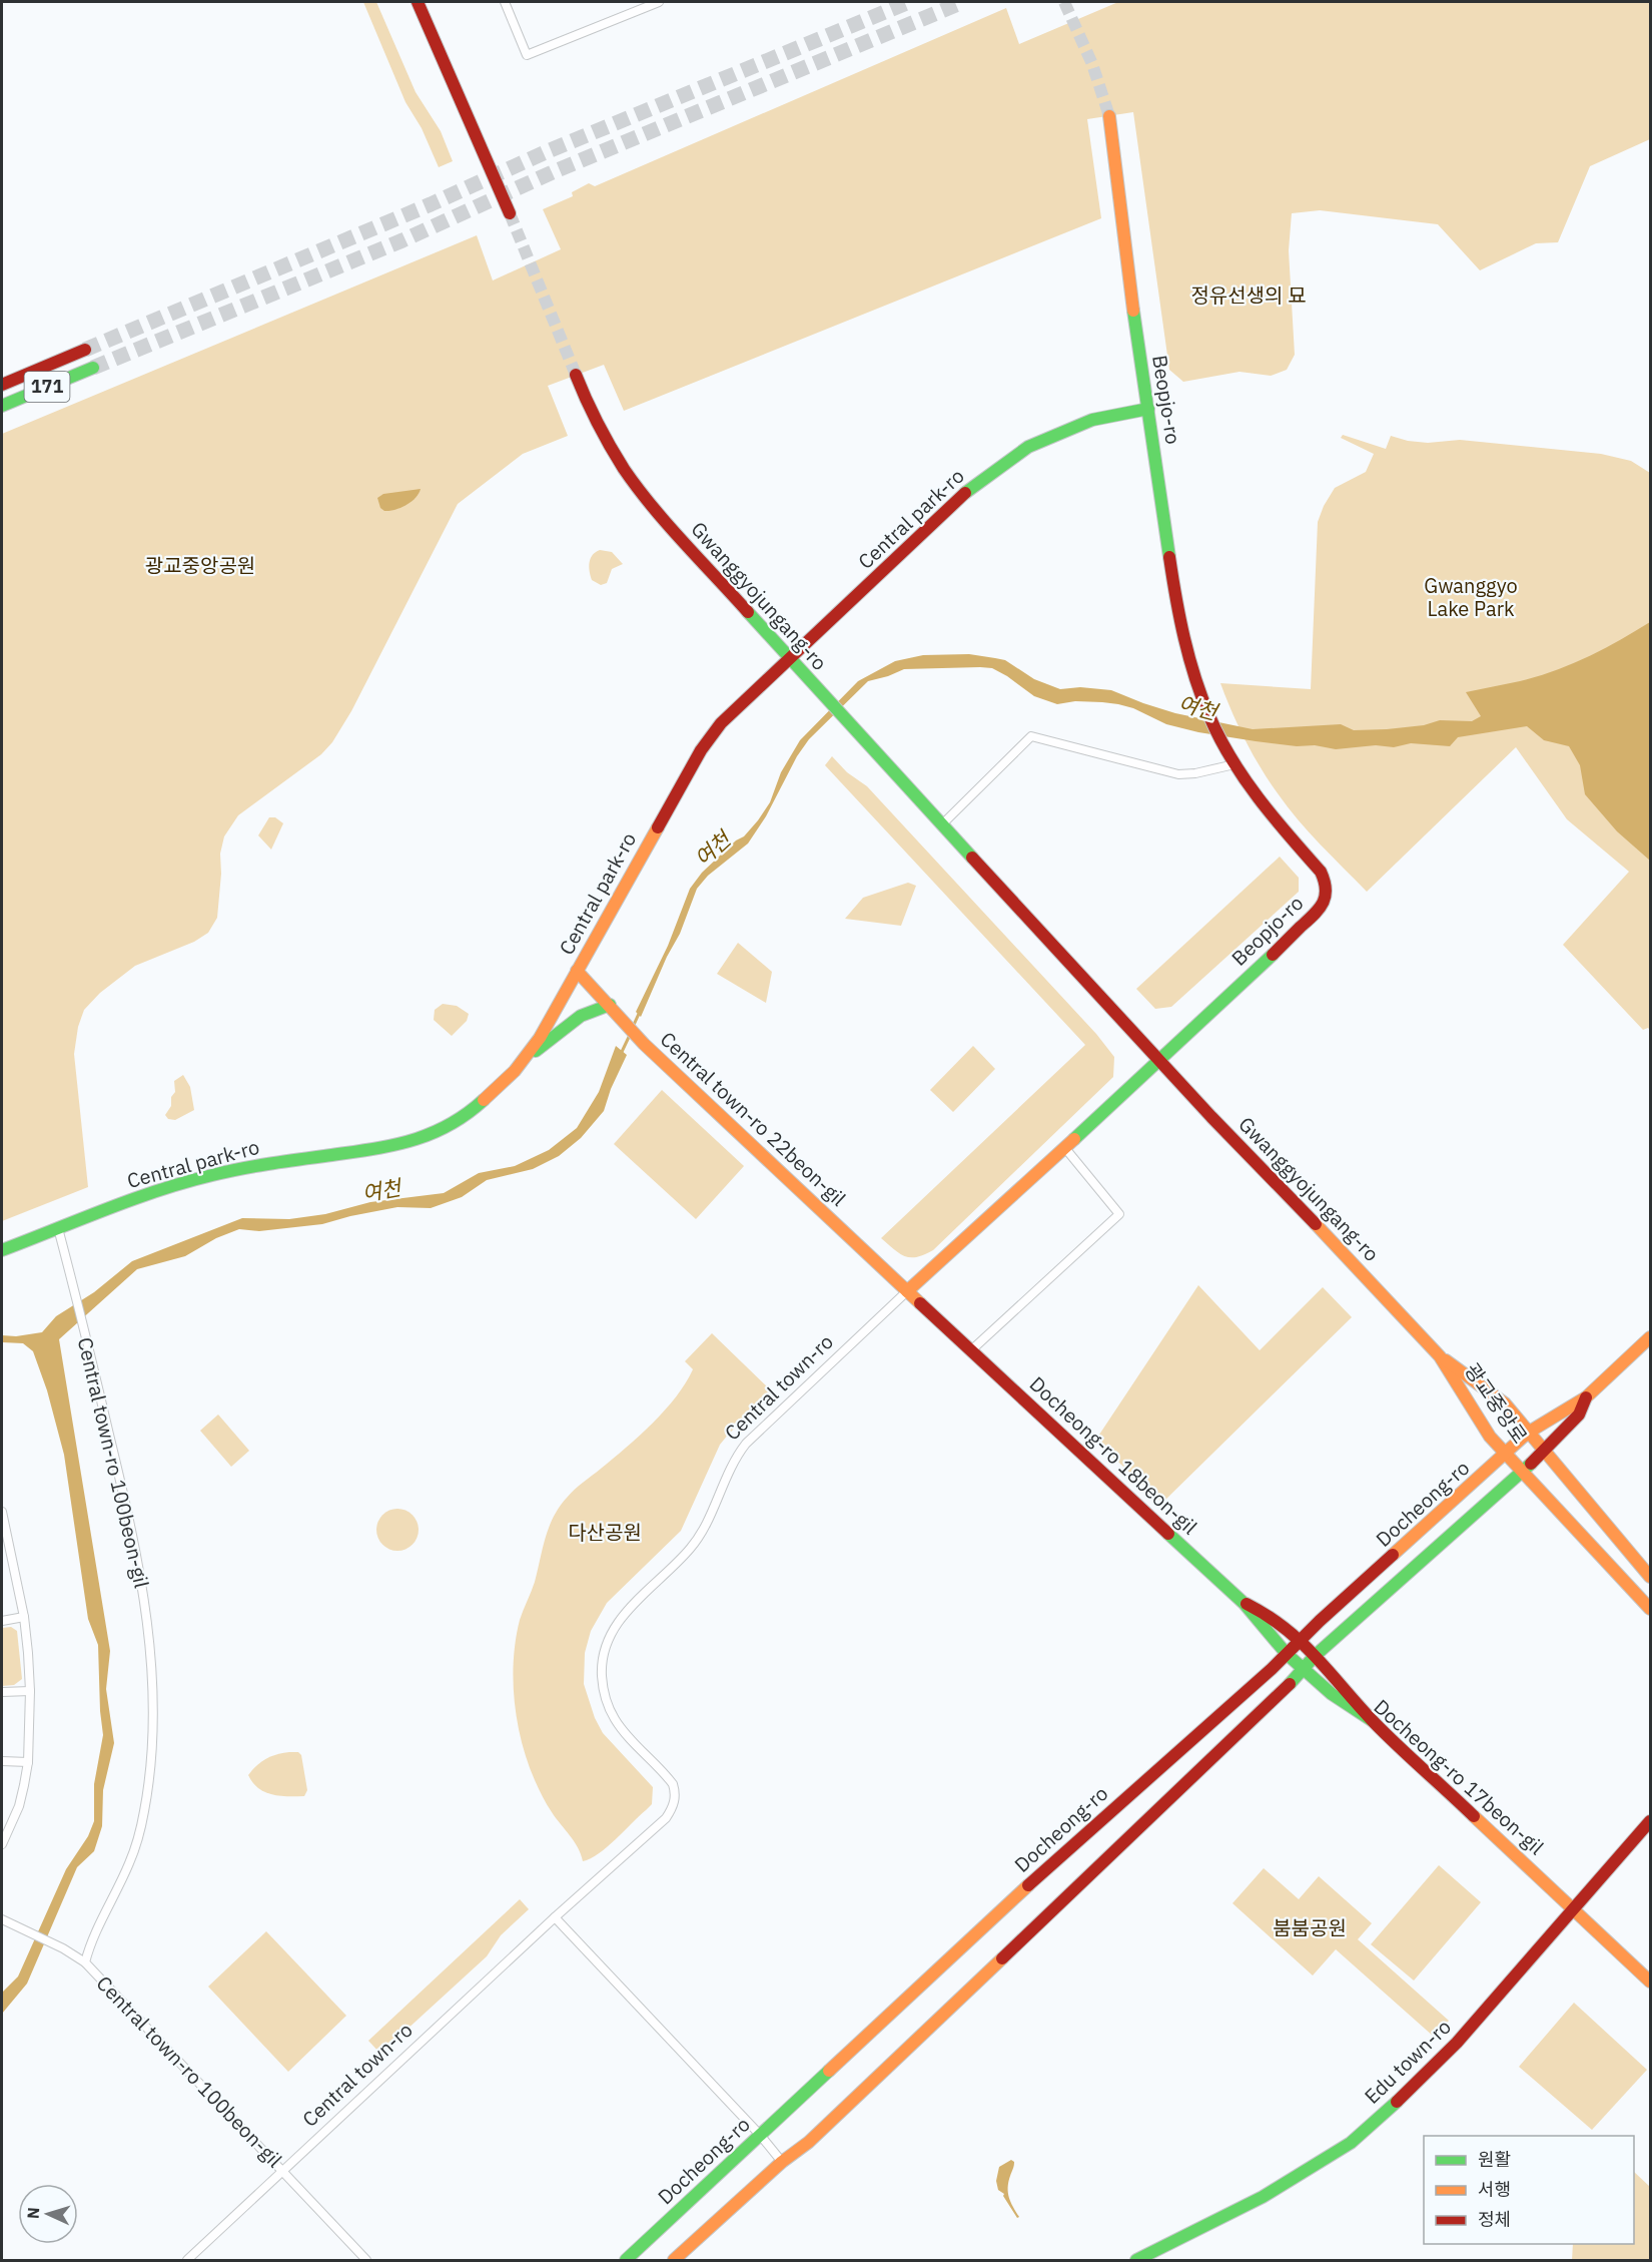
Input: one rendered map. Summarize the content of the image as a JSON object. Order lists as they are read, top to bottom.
{
  "streets": {
    "main road": [
      "171",
      "Beopjo-ro",
      "Central park-ro",
      "Gwanggyojungang-ro",
      "Central town-ro 22beon-gil",
      "Central town-ro",
      "광교중앙로",
      "Docheong-ro 18beon-gil",
      "Docheong-ro",
      "Docheong-ro 17beon-gil",
      "Edu town-ro"
    ],
    "street": ["Central town-ro 100beon-gil"]
  },
  "crossings": [
    ["Beopjo-ro", "Central park-ro"],
    ["Beopjo-ro", "Gwanggyojungang-ro"],
    ["Beopjo-ro", "Central town-ro"],
    ["Central park-ro", "Gwanggyojungang-ro"],
    ["Central park-ro", "Central town-ro 22beon-gil"],
    ["Central park-ro", "Central town-ro 100beon-gil"],
    ["Gwanggyojungang-ro", "Central town-ro"],
    ["Gwanggyojungang-ro", "광교중앙로"],
    ["Gwanggyojungang-ro", "Docheong-ro"],
    ["Central town-ro 22beon-gil", "Central town-ro"],
    ["Central town-ro 22beon-gil", "Docheong-ro 18beon-gil"],
    ["Central town-ro", "Docheong-ro 18beon-gil"],
    ["Central town-ro", "Central town-ro 100beon-gil"],
    ["광교중앙로", "Docheong-ro"],
    ["Docheong-ro 18beon-gil", "Docheong-ro"],
    ["Docheong-ro 18beon-gil", "Docheong-ro 17beon-gil"],
    ["Docheong-ro", "Docheong-ro 17beon-gil"],
    ["Docheong-ro 17beon-gil", "Edu town-ro"]
  ],
  "water": ["여천"],
  "parks": [
    "정유선생의 묘",
    "광교중앙공원",
    "Gwanggyo Lake Park",
    "다산공원",
    "붐붐공원"
  ],
  "legend": ["원활", "서행", "정체"],
  "north": "left"
}
